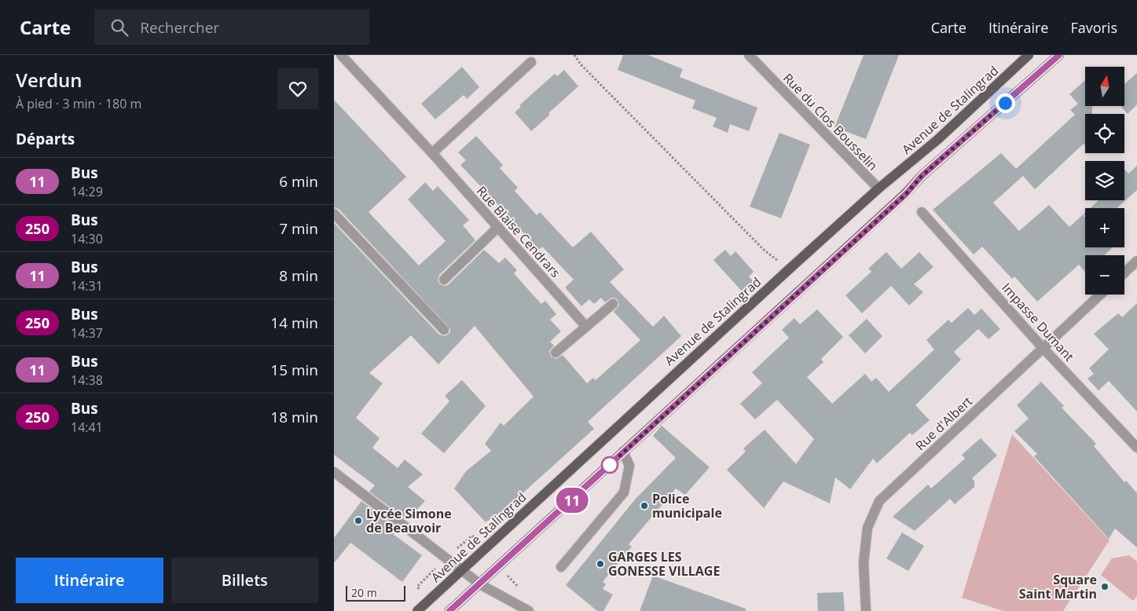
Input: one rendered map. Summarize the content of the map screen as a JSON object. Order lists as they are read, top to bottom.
{
  "streets": {
    "main road": ["Avenue de Stalingrad"],
    "street": [
      "Rue du Clos Bousselin",
      "Rue Blaise Cendrars",
      "Impasse Dumant",
      "Rue d'Albert"
    ]
  },
  "crossings": [
    ["Avenue de Stalingrad", "Rue du Clos Bousselin"],
    ["Impasse Dumant", "Rue d'Albert"]
  ],
  "places": [
    "Police municipale",
    "Lycée Simone de Beauvoir",
    "GARGES LES GONESSE VILLAGE",
    "Square Saint Martin"
  ],
  "lines": ["bus line 11"],
  "scale_bar": "20 m",
  "north": "top",
  "page": {
    "header": "Carte",
    "search": "Rechercher",
    "nav": ["Carte", "Itinéraire", "Favoris"],
    "heading": [
      ["Verdun", "À pied · 3 min · 180 m"],
      "Départs"
    ],
    "on_map": "11",
    "map_buttons": ["+", "−"],
    "list": [
      {
        "mark": "11",
        "name": "Bus",
        "note": "14:29",
        "value": "6 min"
      },
      {
        "mark": "250",
        "name": "Bus",
        "note": "14:30",
        "value": "7 min"
      },
      {
        "mark": "11",
        "name": "Bus",
        "note": "14:31",
        "value": "8 min"
      },
      {
        "mark": "250",
        "name": "Bus",
        "note": "14:37",
        "value": "14 min"
      },
      {
        "mark": "11",
        "name": "Bus",
        "note": "14:38",
        "value": "15 min"
      },
      {
        "mark": "250",
        "name": "Bus",
        "note": "14:41",
        "value": "18 min"
      }
    ],
    "buttons": ["Itinéraire", "Billets"],
    "scale": "20 m"
  }
}
